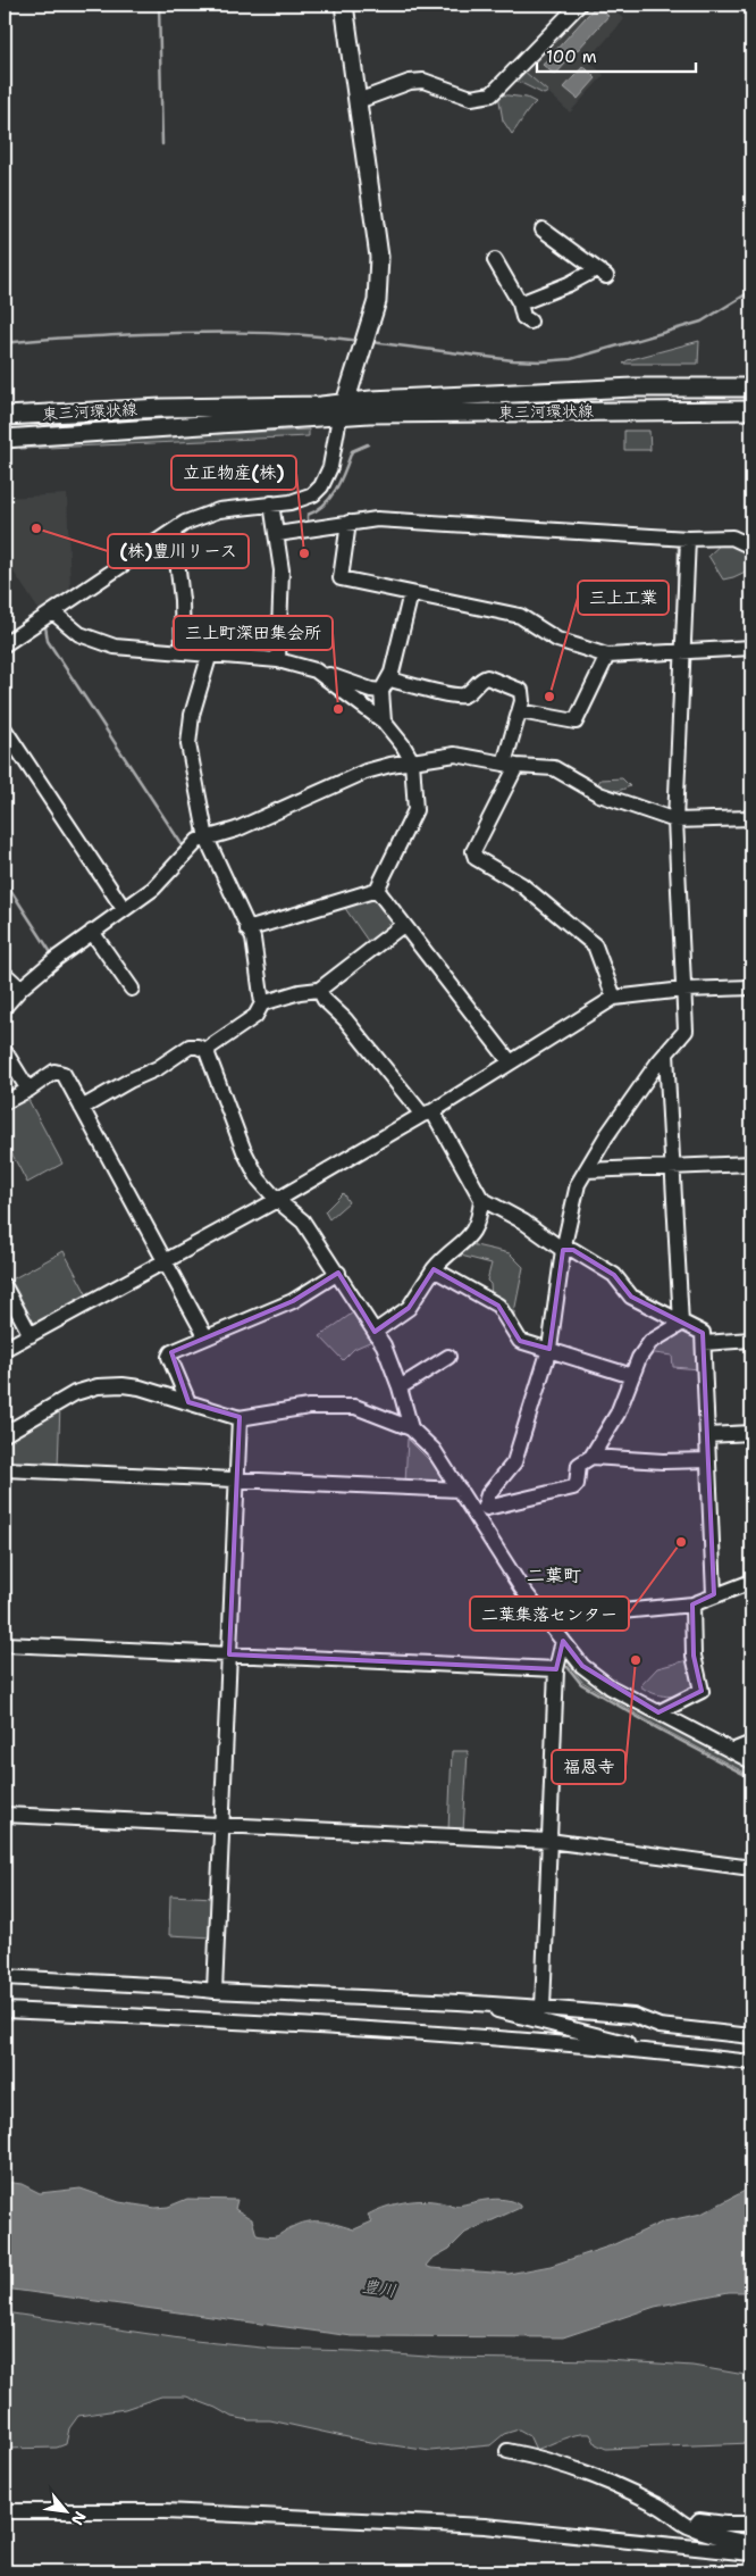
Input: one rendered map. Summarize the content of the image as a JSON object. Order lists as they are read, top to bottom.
{
  "streets": {
    "main road": ["東三河環状線"]
  },
  "districts": ["二葉町"],
  "water": ["豊川"],
  "places": [
    "(株)豊川リース",
    "立正物産(株)",
    "三上工業",
    "三上町深田集会所",
    "二葉集落センター",
    "福恩寺"
  ],
  "scale_bar": "100 m",
  "north": "bottom right"
}
